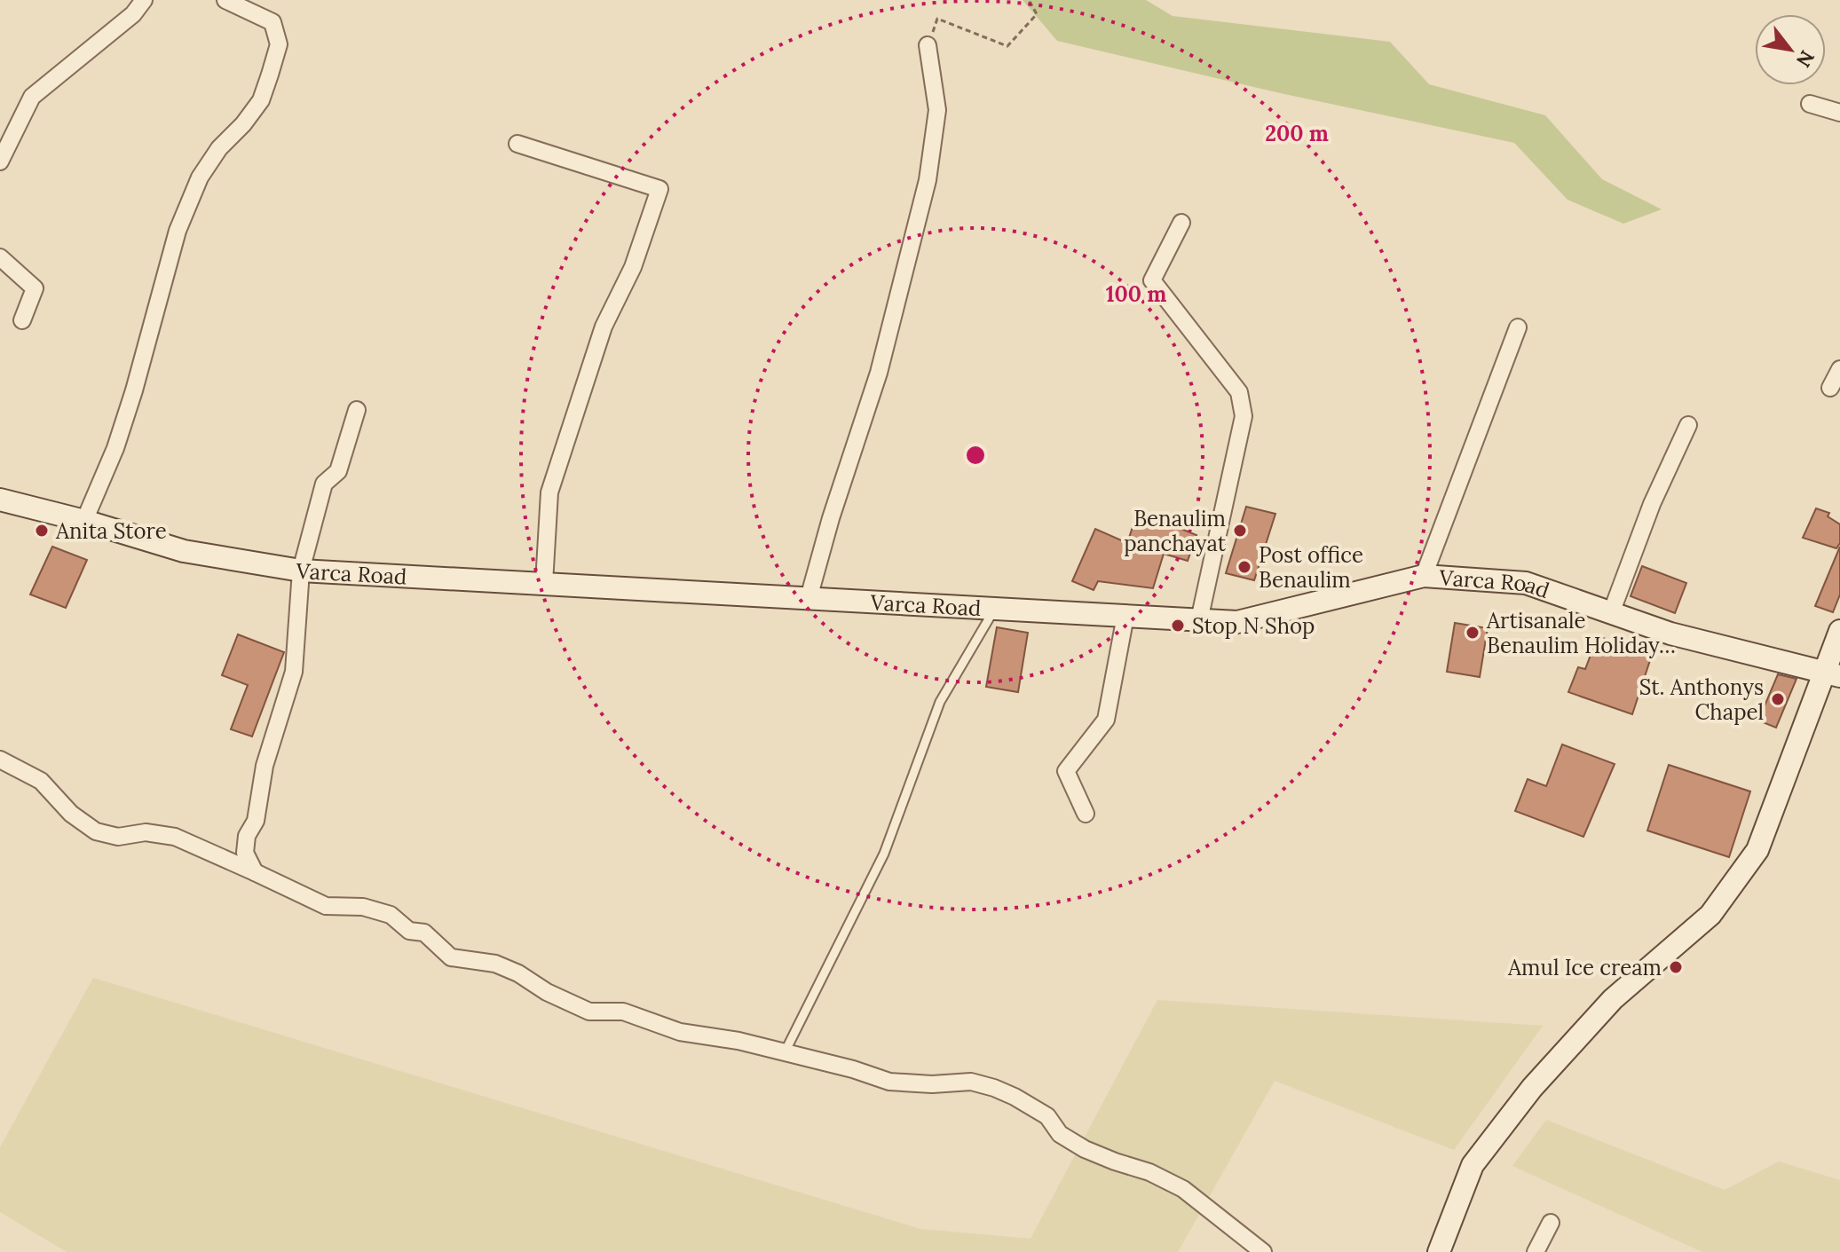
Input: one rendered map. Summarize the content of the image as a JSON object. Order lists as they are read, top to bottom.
{
  "streets": {
    "main road": ["Varca Road"]
  },
  "places": [
    "Anita Store",
    "Benaulim panchayat",
    "Post office Benaulim",
    "Stop N Shop",
    "Artisanale Benaulim Holiday…",
    "St. Anthonys Chapel",
    "Amul Ice cream"
  ],
  "north": "bottom right",
  "rings": ["200 m", "100 m"]
}
